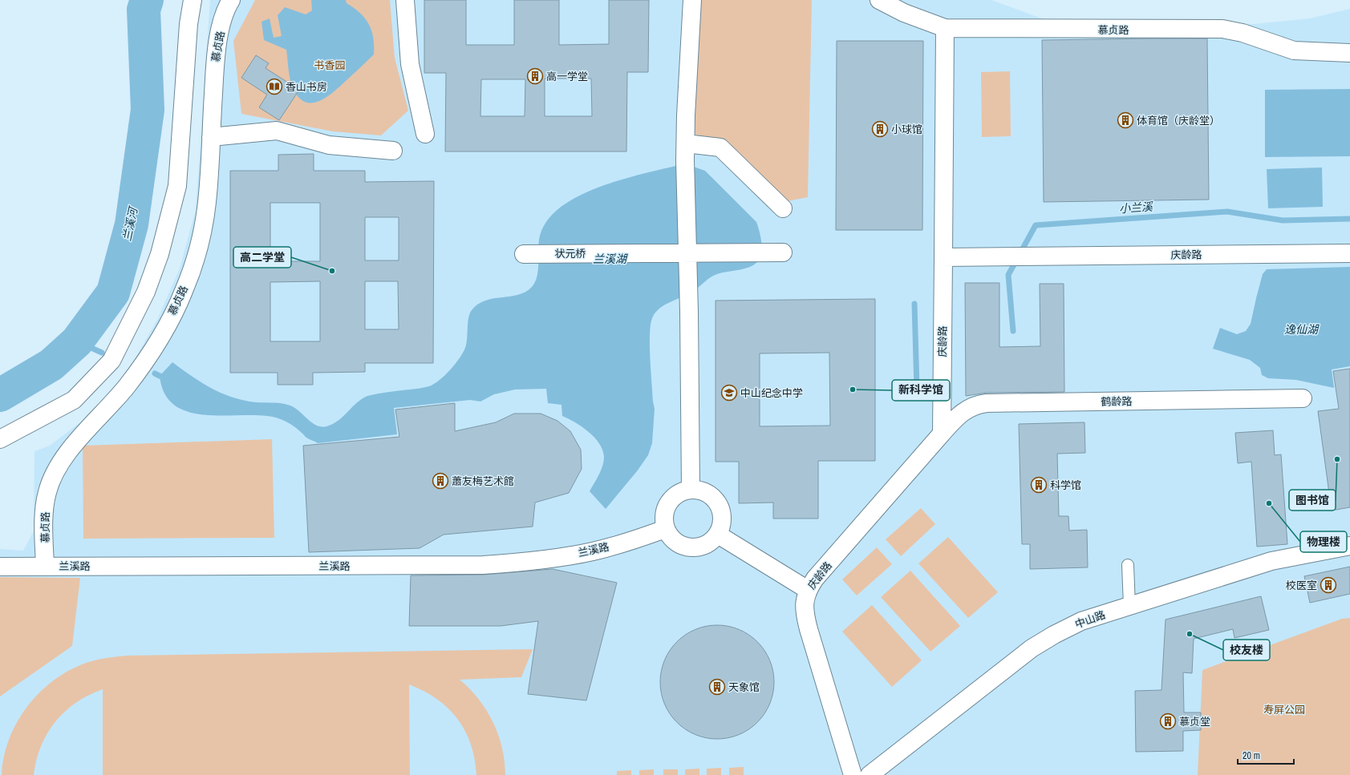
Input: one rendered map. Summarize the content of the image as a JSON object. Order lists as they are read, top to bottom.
{
  "streets": {
    "street": [
      "慕贞路",
      "状元桥",
      "庆龄路",
      "鹤龄路",
      "兰溪路",
      "中山路"
    ]
  },
  "crossings": [
    ["慕贞路", "兰溪路"],
    ["庆龄路", "鹤龄路"]
  ],
  "water": [
    "小兰溪",
    "兰溪河",
    "兰溪湖",
    "逸仙湖"
  ],
  "parks": ["书香园", "寿屏公园"],
  "places": {
    "building": [
      "高一学堂",
      "体育馆（庆龄堂）",
      "小球馆",
      "蕭友梅艺术館",
      "科学馆",
      "校医室",
      "天象馆",
      "慕贞堂"
    ],
    "library": ["香山书房"],
    "other": [
      "高二学堂",
      "新科学馆",
      "图书馆",
      "物理楼",
      "校友楼"
    ],
    "school or university": ["中山纪念中学"]
  },
  "scale_bar": "20 m"
}
